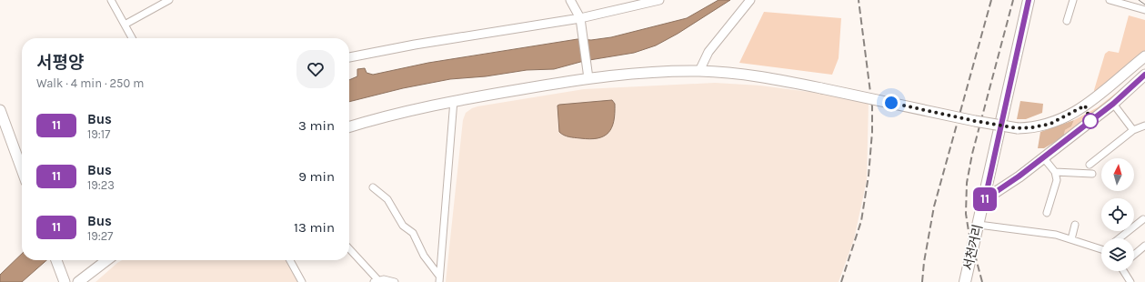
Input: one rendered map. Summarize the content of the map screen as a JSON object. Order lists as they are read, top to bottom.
{
  "streets": {
    "main road": ["서천거리"]
  },
  "lines": ["bus line 11"],
  "north": "top",
  "page": {
    "on_map": "11",
    "heading": ["서평양", "Walk · 4 min · 250 m"],
    "list": [
      {
        "mark": "11",
        "name": "Bus",
        "note": "19:17",
        "value": "3 min"
      },
      {
        "mark": "11",
        "name": "Bus",
        "note": "19:23",
        "value": "9 min"
      },
      {
        "mark": "11",
        "name": "Bus",
        "note": "19:27",
        "value": "13 min"
      }
    ]
  }
}
